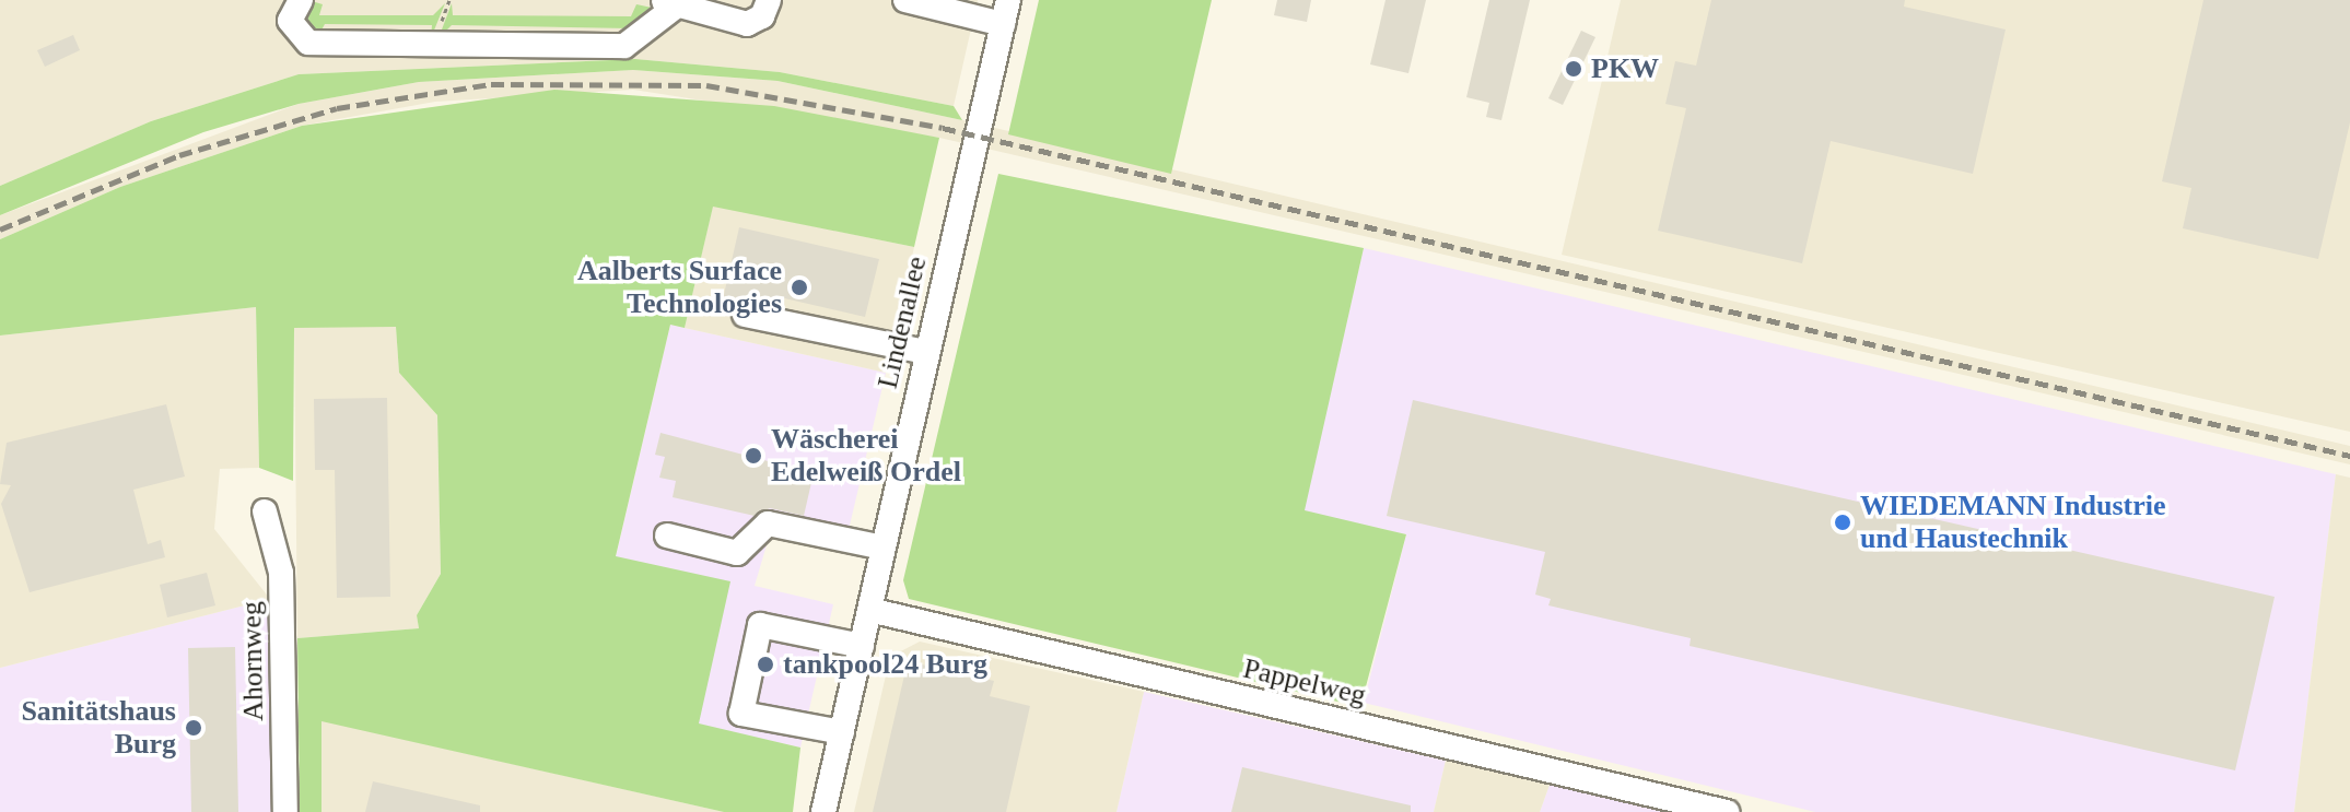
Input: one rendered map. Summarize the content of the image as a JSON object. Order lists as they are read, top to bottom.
{
  "streets": {
    "street": ["Lindenallee", "Ahornweg", "Pappelweg"]
  },
  "crossings": [
    ["Lindenallee", "Pappelweg"]
  ],
  "places": [
    "PKW",
    "Aalberts Surface Technologies",
    "Wäscherei Edelweiß Ordel",
    "WIEDEMANN Industrie und Haustechnik",
    "tankpool24 Burg",
    "Sanitätshaus Burg"
  ]
}
